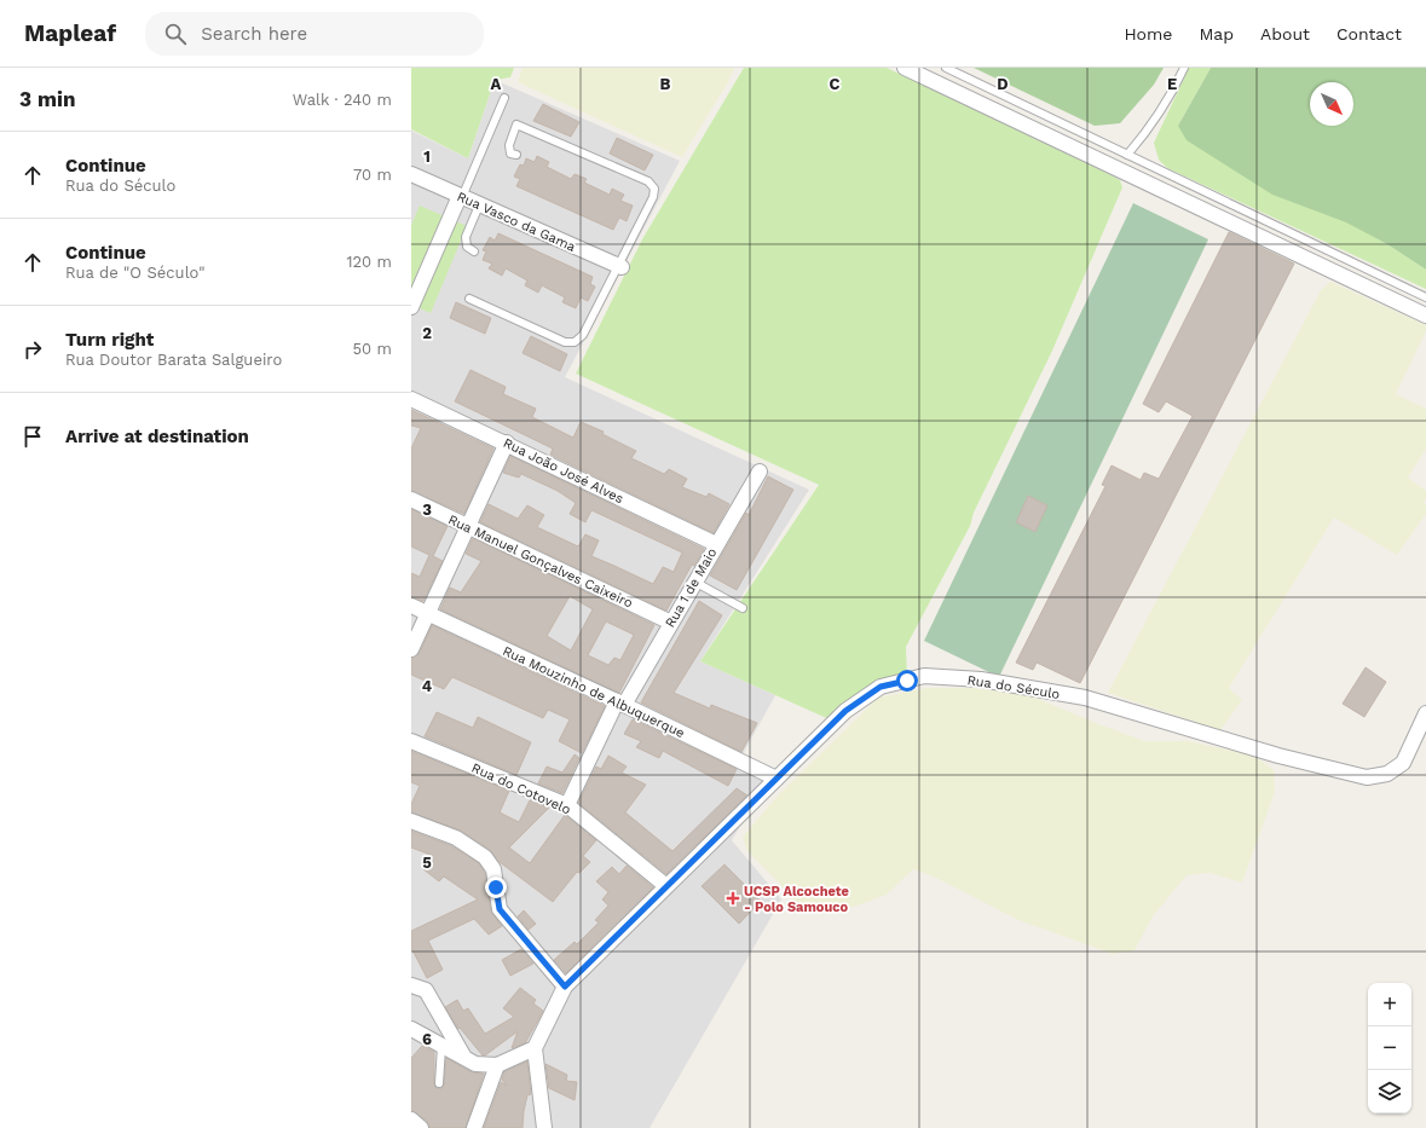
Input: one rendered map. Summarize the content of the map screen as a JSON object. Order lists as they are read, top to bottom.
{
  "streets": {
    "street": [
      "Rua Vasco da Gama",
      "Rua João José Alves",
      "Rua Manuel Gonçalves Caixeiro",
      "Rua 1 de Maio",
      "Rua do Século",
      "Rua Mouzinho de Albuquerque",
      "Rua do Cotovelo"
    ]
  },
  "crossings": [
    ["Rua João José Alves", "Rua 1 de Maio"],
    ["Rua Manuel Gonçalves Caixeiro", "Rua 1 de Maio"],
    ["Rua 1 de Maio", "Rua Mouzinho de Albuquerque"],
    ["Rua 1 de Maio", "Rua do Cotovelo"],
    ["Rua do Século", "Rua Mouzinho de Albuquerque"],
    ["Rua do Século", "Rua do Cotovelo"]
  ],
  "places": {
    "health": ["UCSP Alcochete - Polo Samouco"]
  },
  "north": "bottom right",
  "page": {
    "header": "Mapleaf",
    "search": "Search here",
    "nav": [
      "Home",
      "Map",
      "About",
      "Contact"
    ],
    "heading": ["3 min", "Walk · 240 m"],
    "list": [
      ["Continue", "Rua do Século", "70 m"],
      ["Continue", "Rua de \"O Século\"", "120 m"],
      ["Turn right", "Rua Doutor Barata Salgueiro", "50 m"],
      "Arrive at destination"
    ],
    "map_buttons": ["+", "−"]
  },
  "grid": {
    "columns": [
      "A",
      "B",
      "C",
      "D",
      "E"
    ],
    "rows": [
      "1",
      "2",
      "3",
      "4",
      "5",
      "6"
    ]
  }
}
